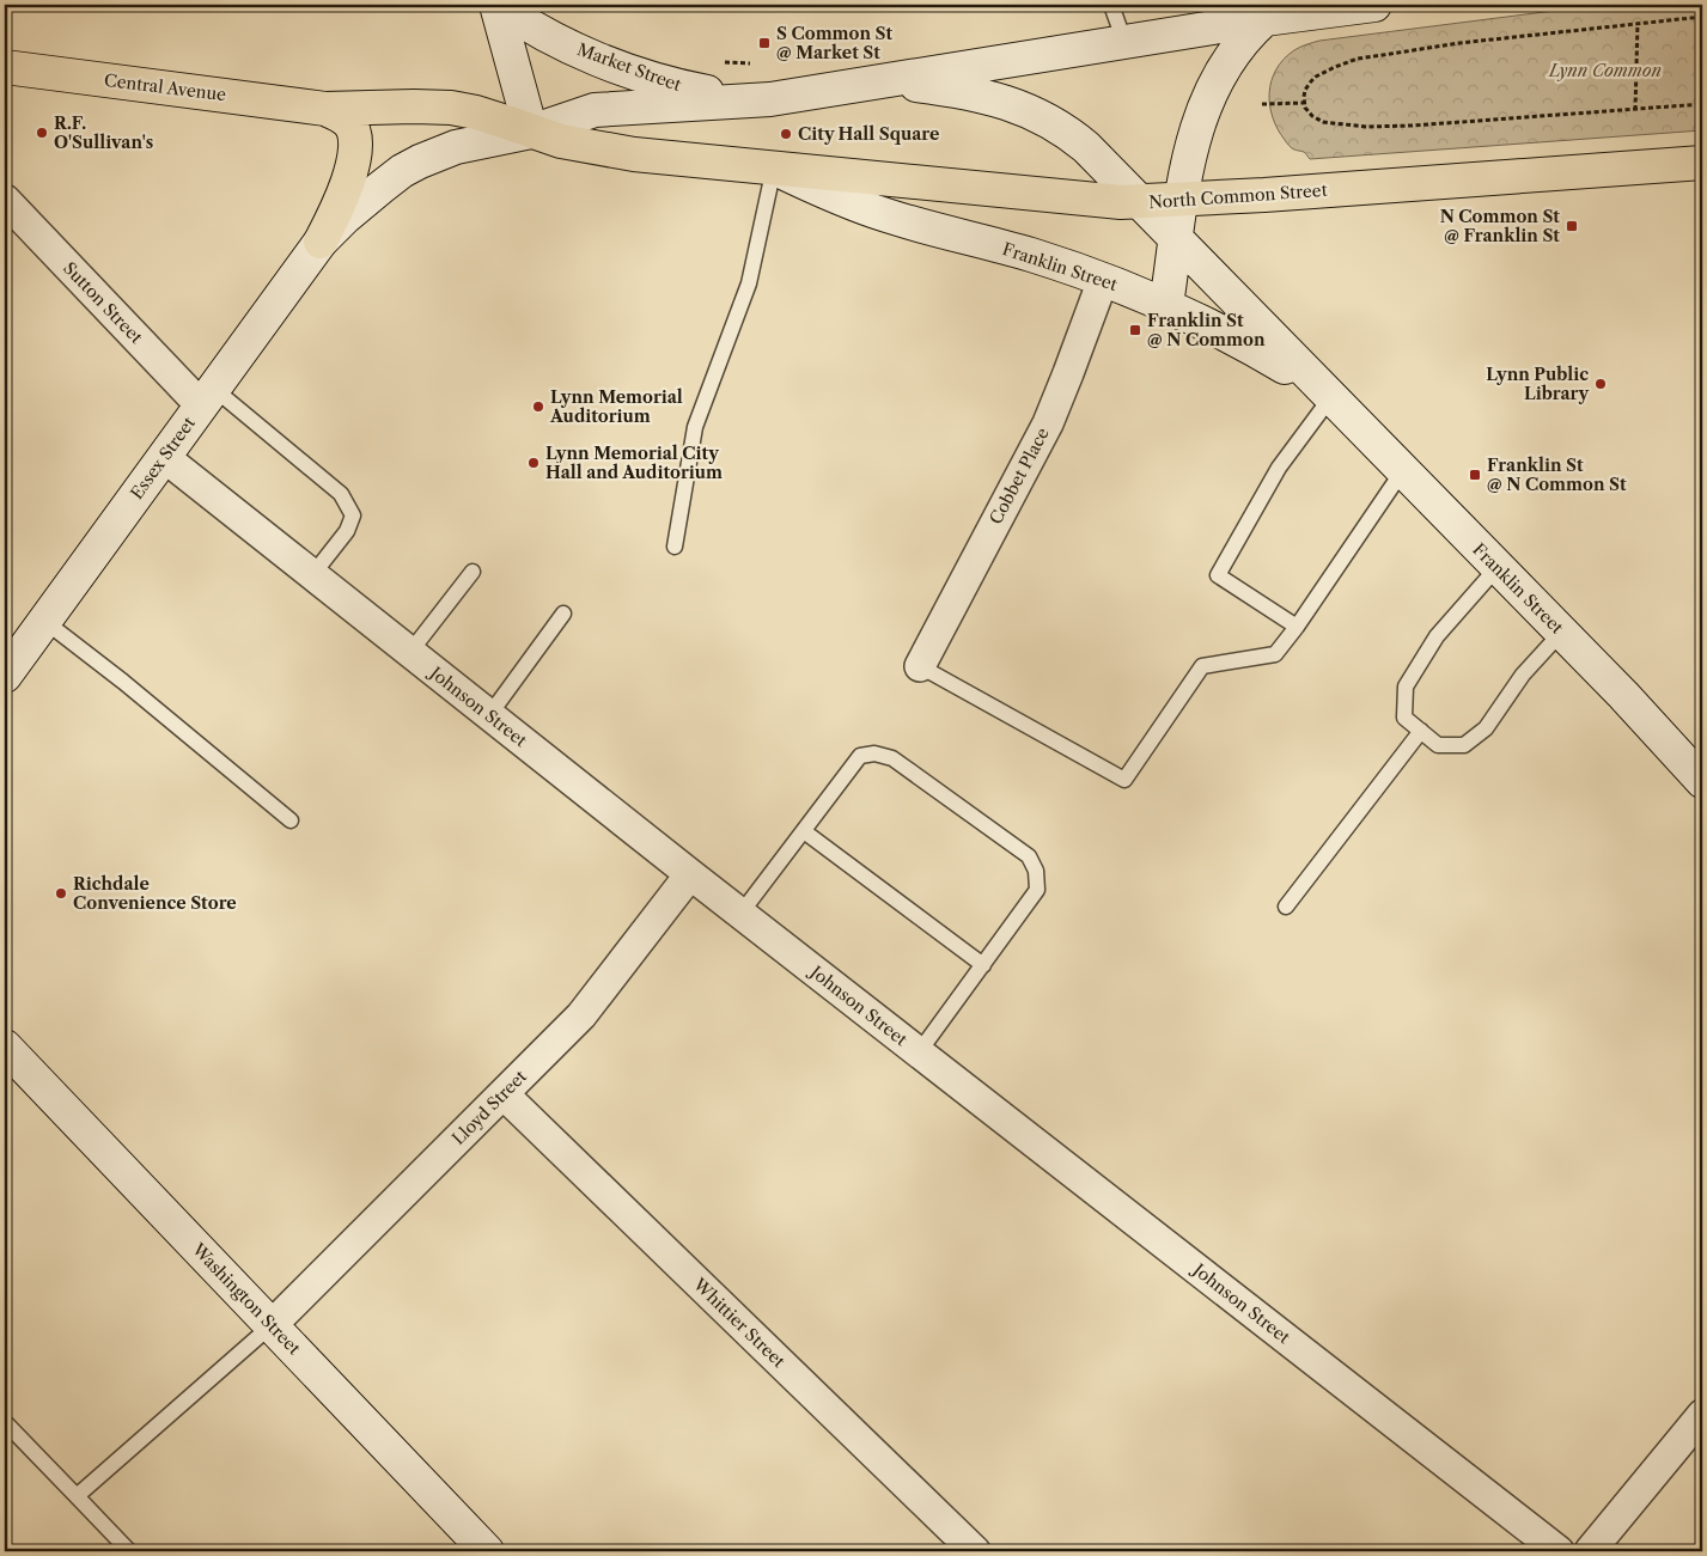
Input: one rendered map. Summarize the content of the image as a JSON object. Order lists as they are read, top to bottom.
{
  "streets": {
    "main road": [
      "Market Street",
      "Central Avenue",
      "North Common Street",
      "Franklin Street",
      "Essex Street",
      "Washington Street"
    ],
    "street": [
      "Sutton Street",
      "Cobbet Place",
      "Johnson Street",
      "Lloyd Street",
      "Whittier Street"
    ]
  },
  "crossings": [
    ["North Common Street", "Franklin Street"],
    ["Franklin Street", "Cobbet Place"],
    ["Sutton Street", "Essex Street"],
    ["Essex Street", "Johnson Street"],
    ["Johnson Street", "Lloyd Street"],
    ["Lloyd Street", "Washington Street"],
    ["Lloyd Street", "Whittier Street"]
  ],
  "parks": ["Lynn Common"],
  "places": {
    "transit": [
      "S Common St @ Market St",
      "N Common St @ Franklin St",
      "Franklin St @ N Common",
      "Franklin St @ N Common St"
    ],
    "other": [
      "R.F. O'Sullivan's",
      "City Hall Square",
      "Lynn Public Library",
      "Lynn Memorial Auditorium",
      "Lynn Memorial City Hall and Auditorium",
      "Richdale Convenience Store"
    ]
  }
}
